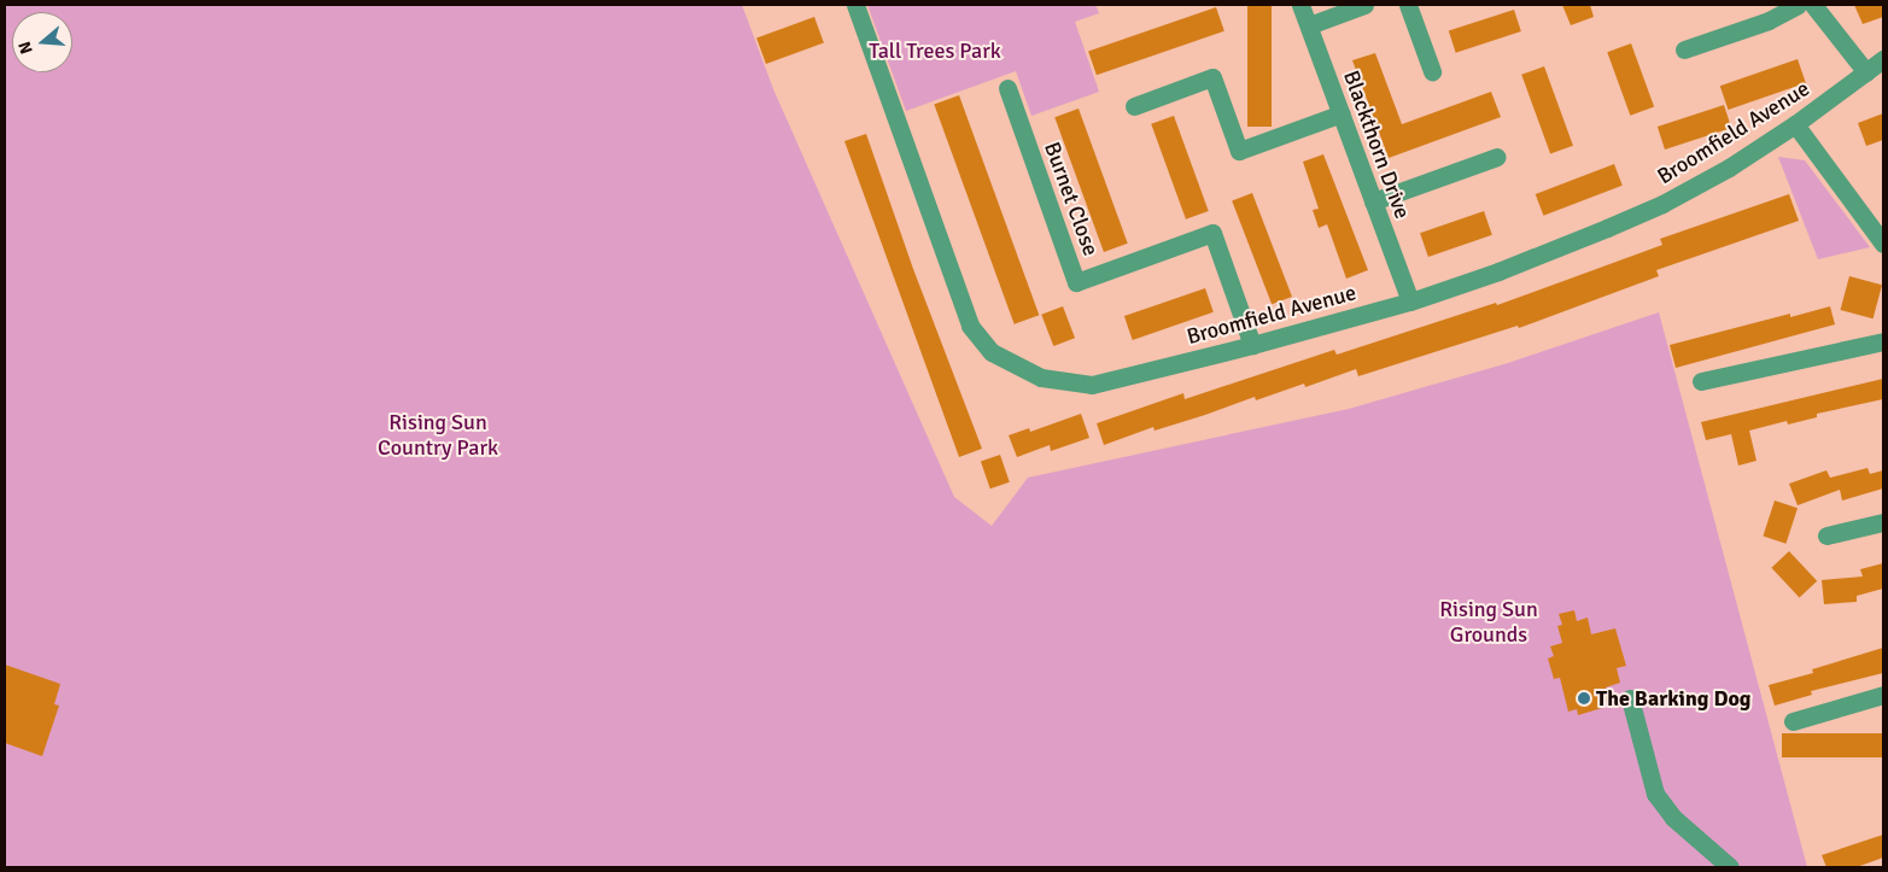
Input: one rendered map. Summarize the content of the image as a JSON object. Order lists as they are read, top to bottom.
{
  "streets": {
    "street": ["Broomfield Avenue", "Blackthorn Drive", "Burnet Close"]
  },
  "crossings": [
    ["Broomfield Avenue", "Blackthorn Drive"],
    ["Broomfield Avenue", "Burnet Close"]
  ],
  "parks": ["Tall Trees Park", "Rising Sun Country Park", "Rising Sun Grounds"],
  "places": ["The Barking Dog"],
  "north": "left"
}
